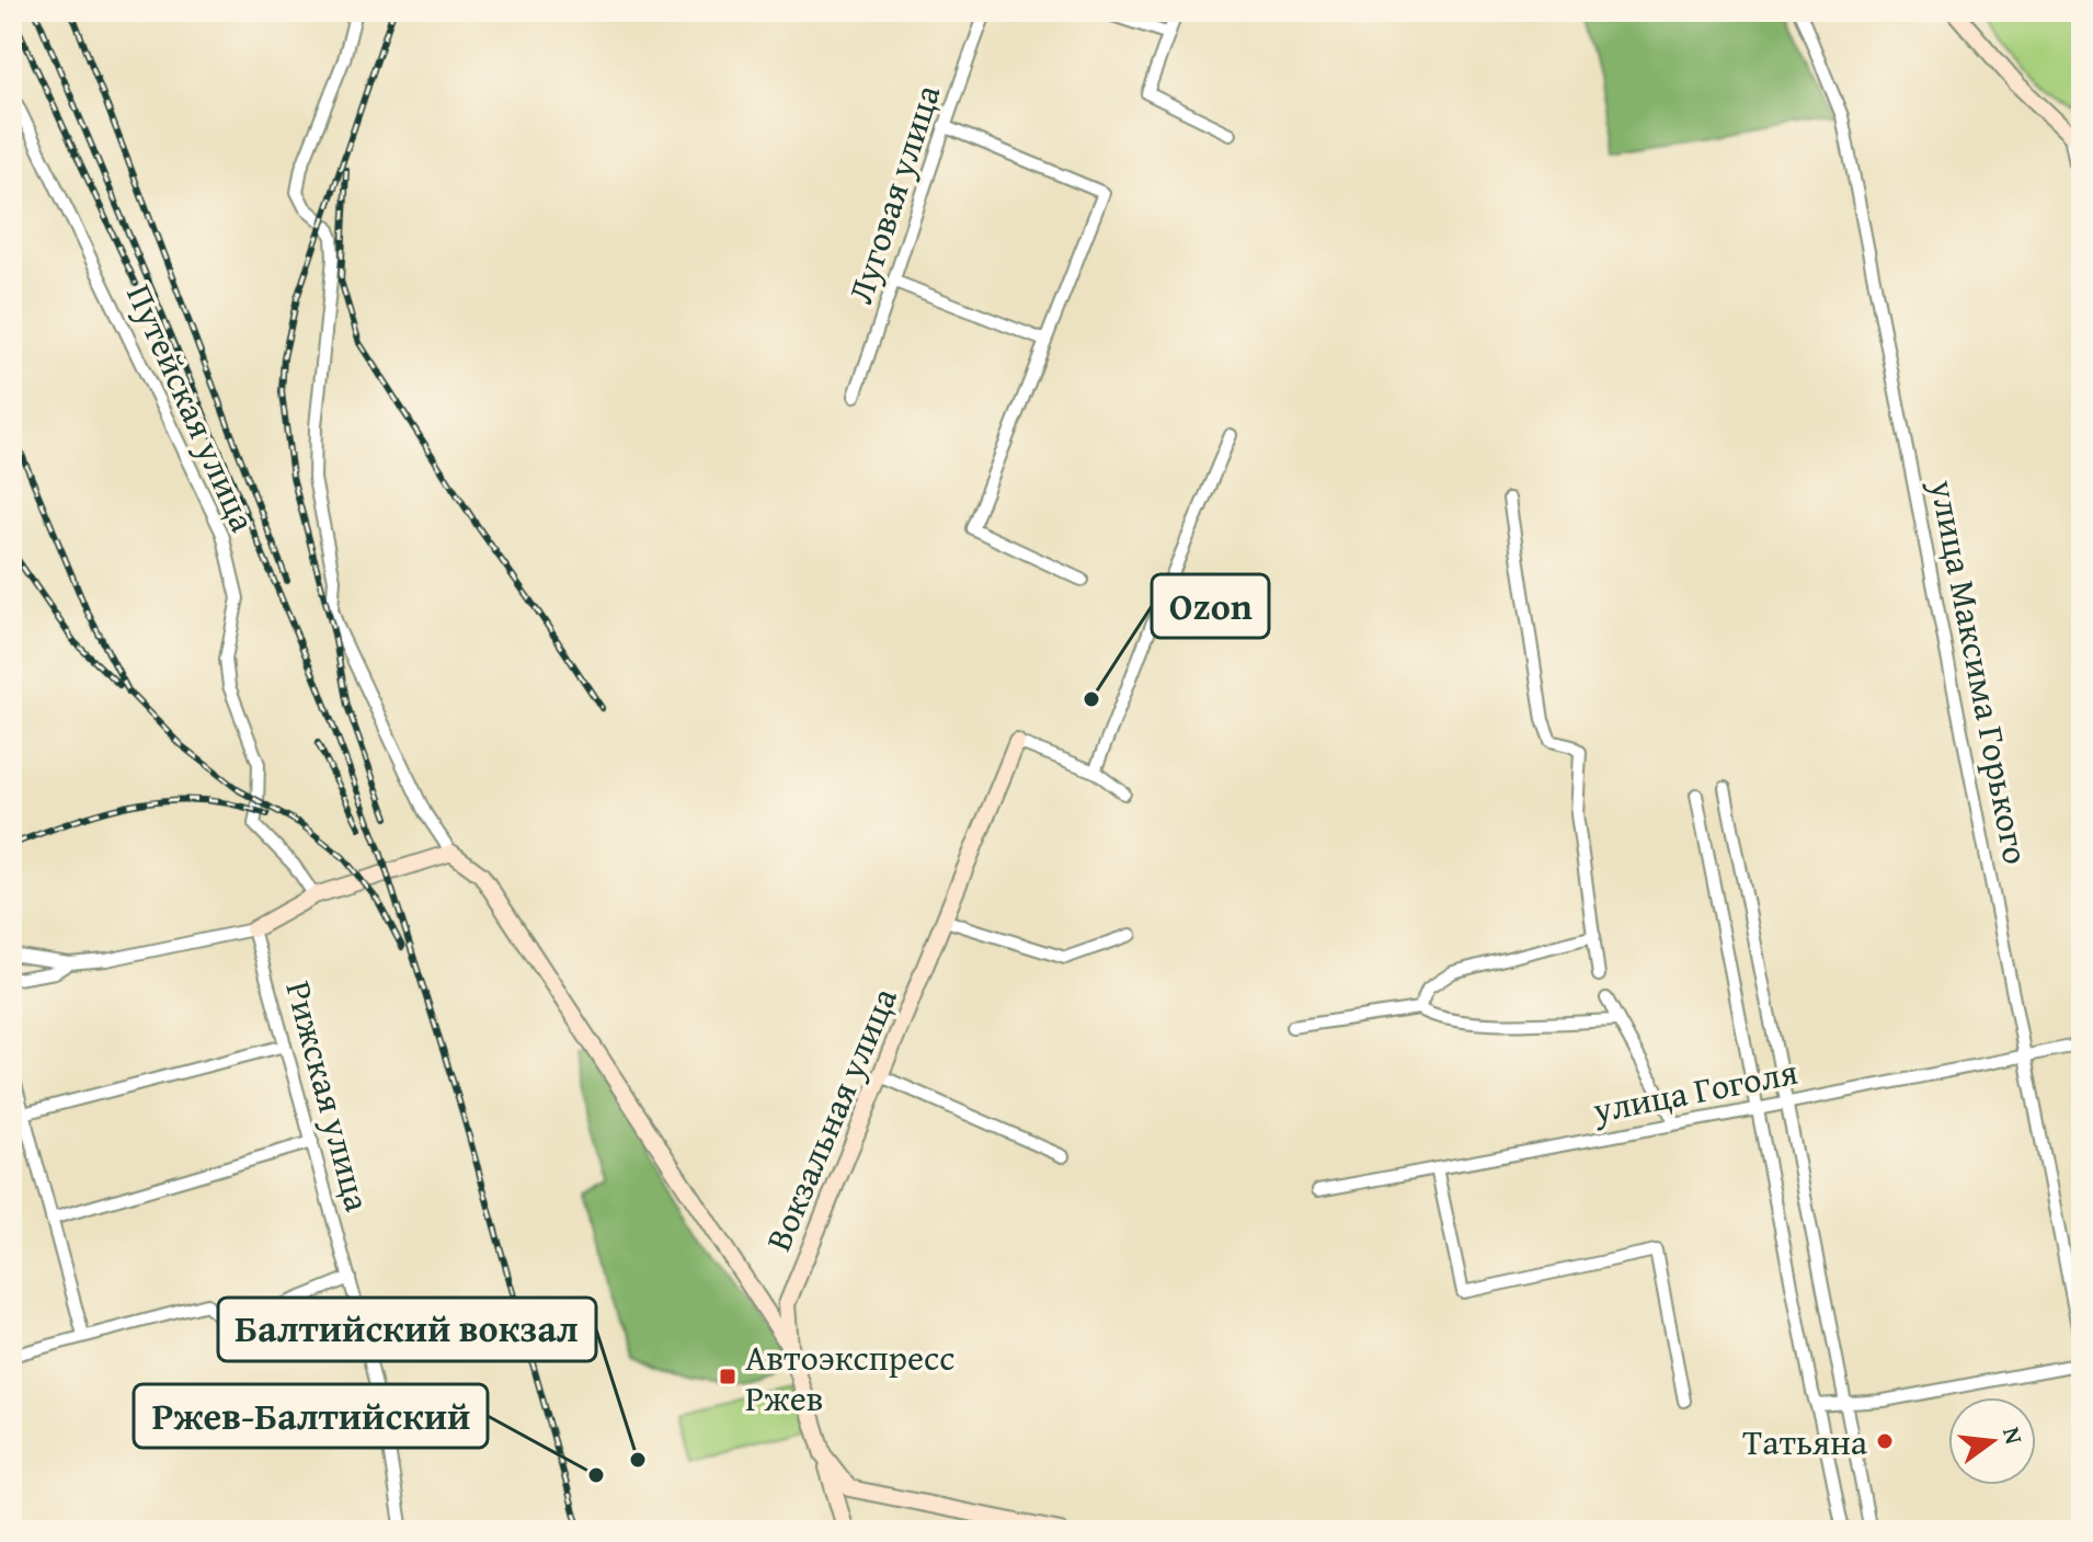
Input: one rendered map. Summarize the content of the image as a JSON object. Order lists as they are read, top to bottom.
{
  "streets": {
    "street": [
      "Луговая улица",
      "Путейская улица",
      "улица Максима Горького",
      "улица Гоголя",
      "Рижская улица",
      "Вокзальная улица"
    ]
  },
  "crossings": [
    ["улица Максима Горького", "улица Гоголя"]
  ],
  "places": {
    "other": [
      "Ozon",
      "Татьяна",
      "Балтийский вокзал",
      "Ржев-Балтийский"
    ],
    "transit": ["Автоэкспресс Ржев"]
  },
  "north": "right"
}
